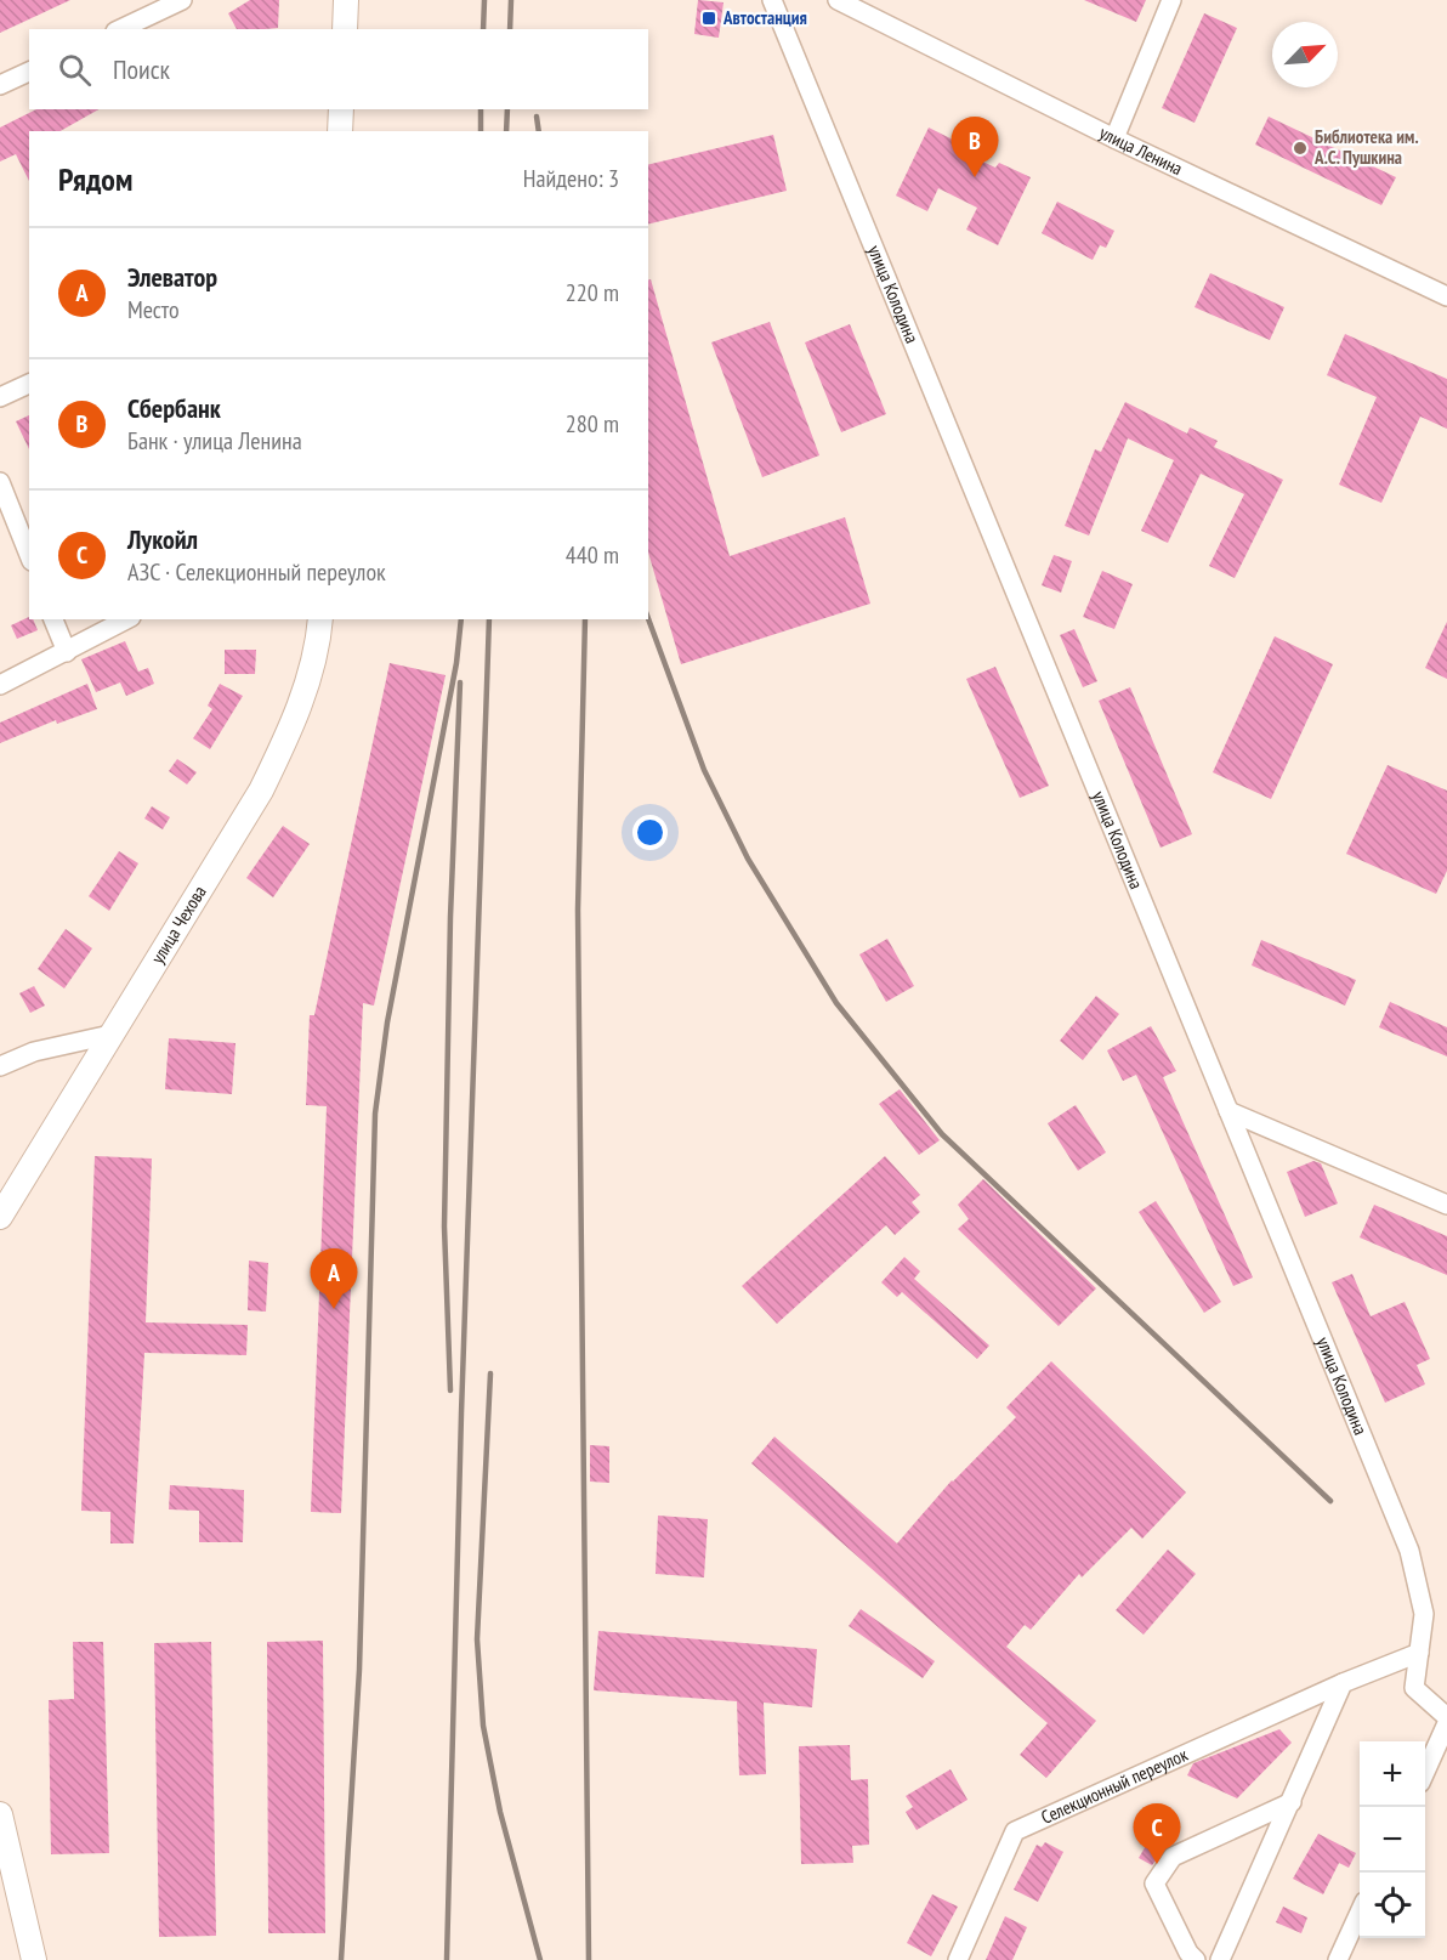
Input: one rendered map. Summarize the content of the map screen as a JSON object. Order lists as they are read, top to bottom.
{
  "streets": {
    "main road": ["улица Чехова"],
    "street": ["улица Ленина", "улица Колодина", "Селекционный переулок"]
  },
  "crossings": [
    ["улица Колодина", "Селекционный переулок"]
  ],
  "places": {
    "transit": ["Автостанция"],
    "other": ["Библиотека им. А.С. Пушкина"]
  },
  "north": "top right",
  "page": {
    "search": "Поиск",
    "pins": ["B", "A", "C"],
    "heading": ["Рядом", "Найдено: 3"],
    "list": [
      {
        "mark": "A",
        "name": "Элеватор",
        "note": "Место",
        "value": "220 m"
      },
      {
        "mark": "B",
        "name": "Сбербанк",
        "note": "Банк · улица Ленина",
        "value": "280 m"
      },
      {
        "mark": "C",
        "name": "Лукойл",
        "note": "АЗС · Селекционный переулок",
        "value": "440 m"
      }
    ],
    "map_buttons": ["+", "−"]
  }
}
